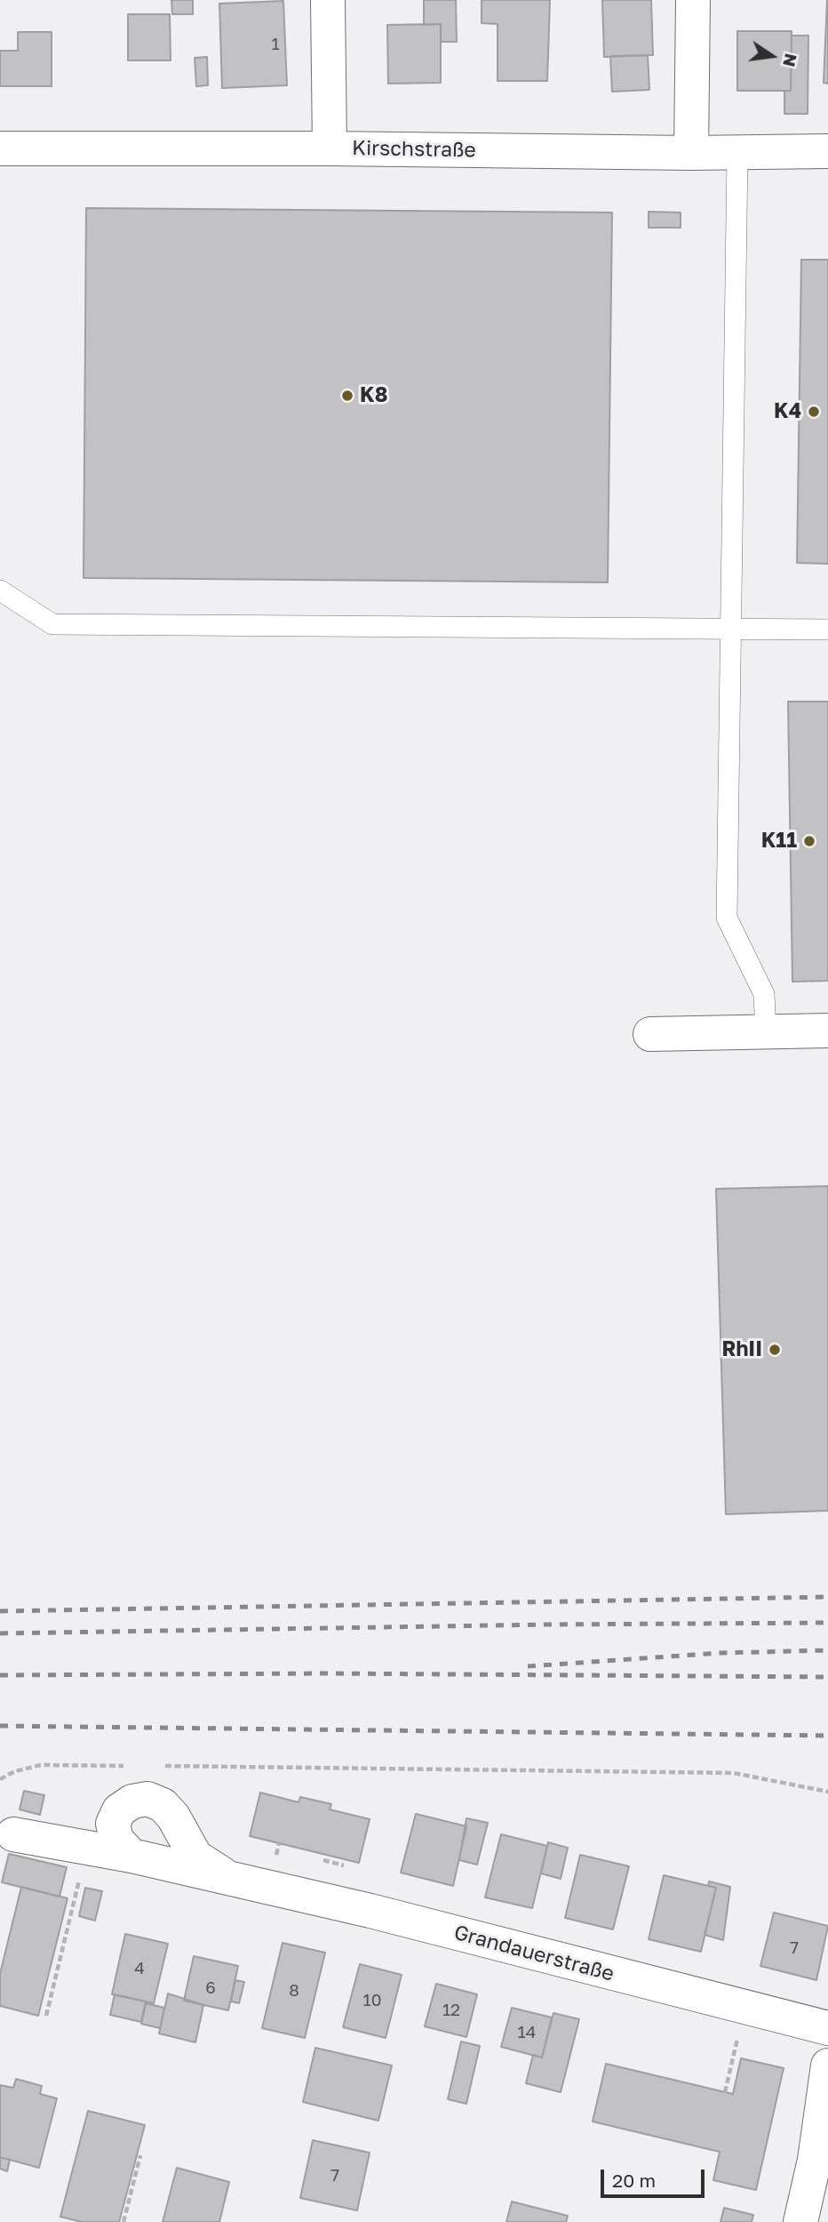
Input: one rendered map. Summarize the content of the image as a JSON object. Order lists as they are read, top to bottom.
{
  "streets": {
    "street": ["Kirschstraße", "Grandauerstraße"]
  },
  "places": [
    "K8",
    "K4",
    "K11",
    "RhII"
  ],
  "house_numbers": [
    "1",
    "7",
    "4",
    "6",
    "8",
    "10",
    "12",
    "14",
    "7"
  ],
  "scale_bar": "20 m",
  "north": "right"
}
